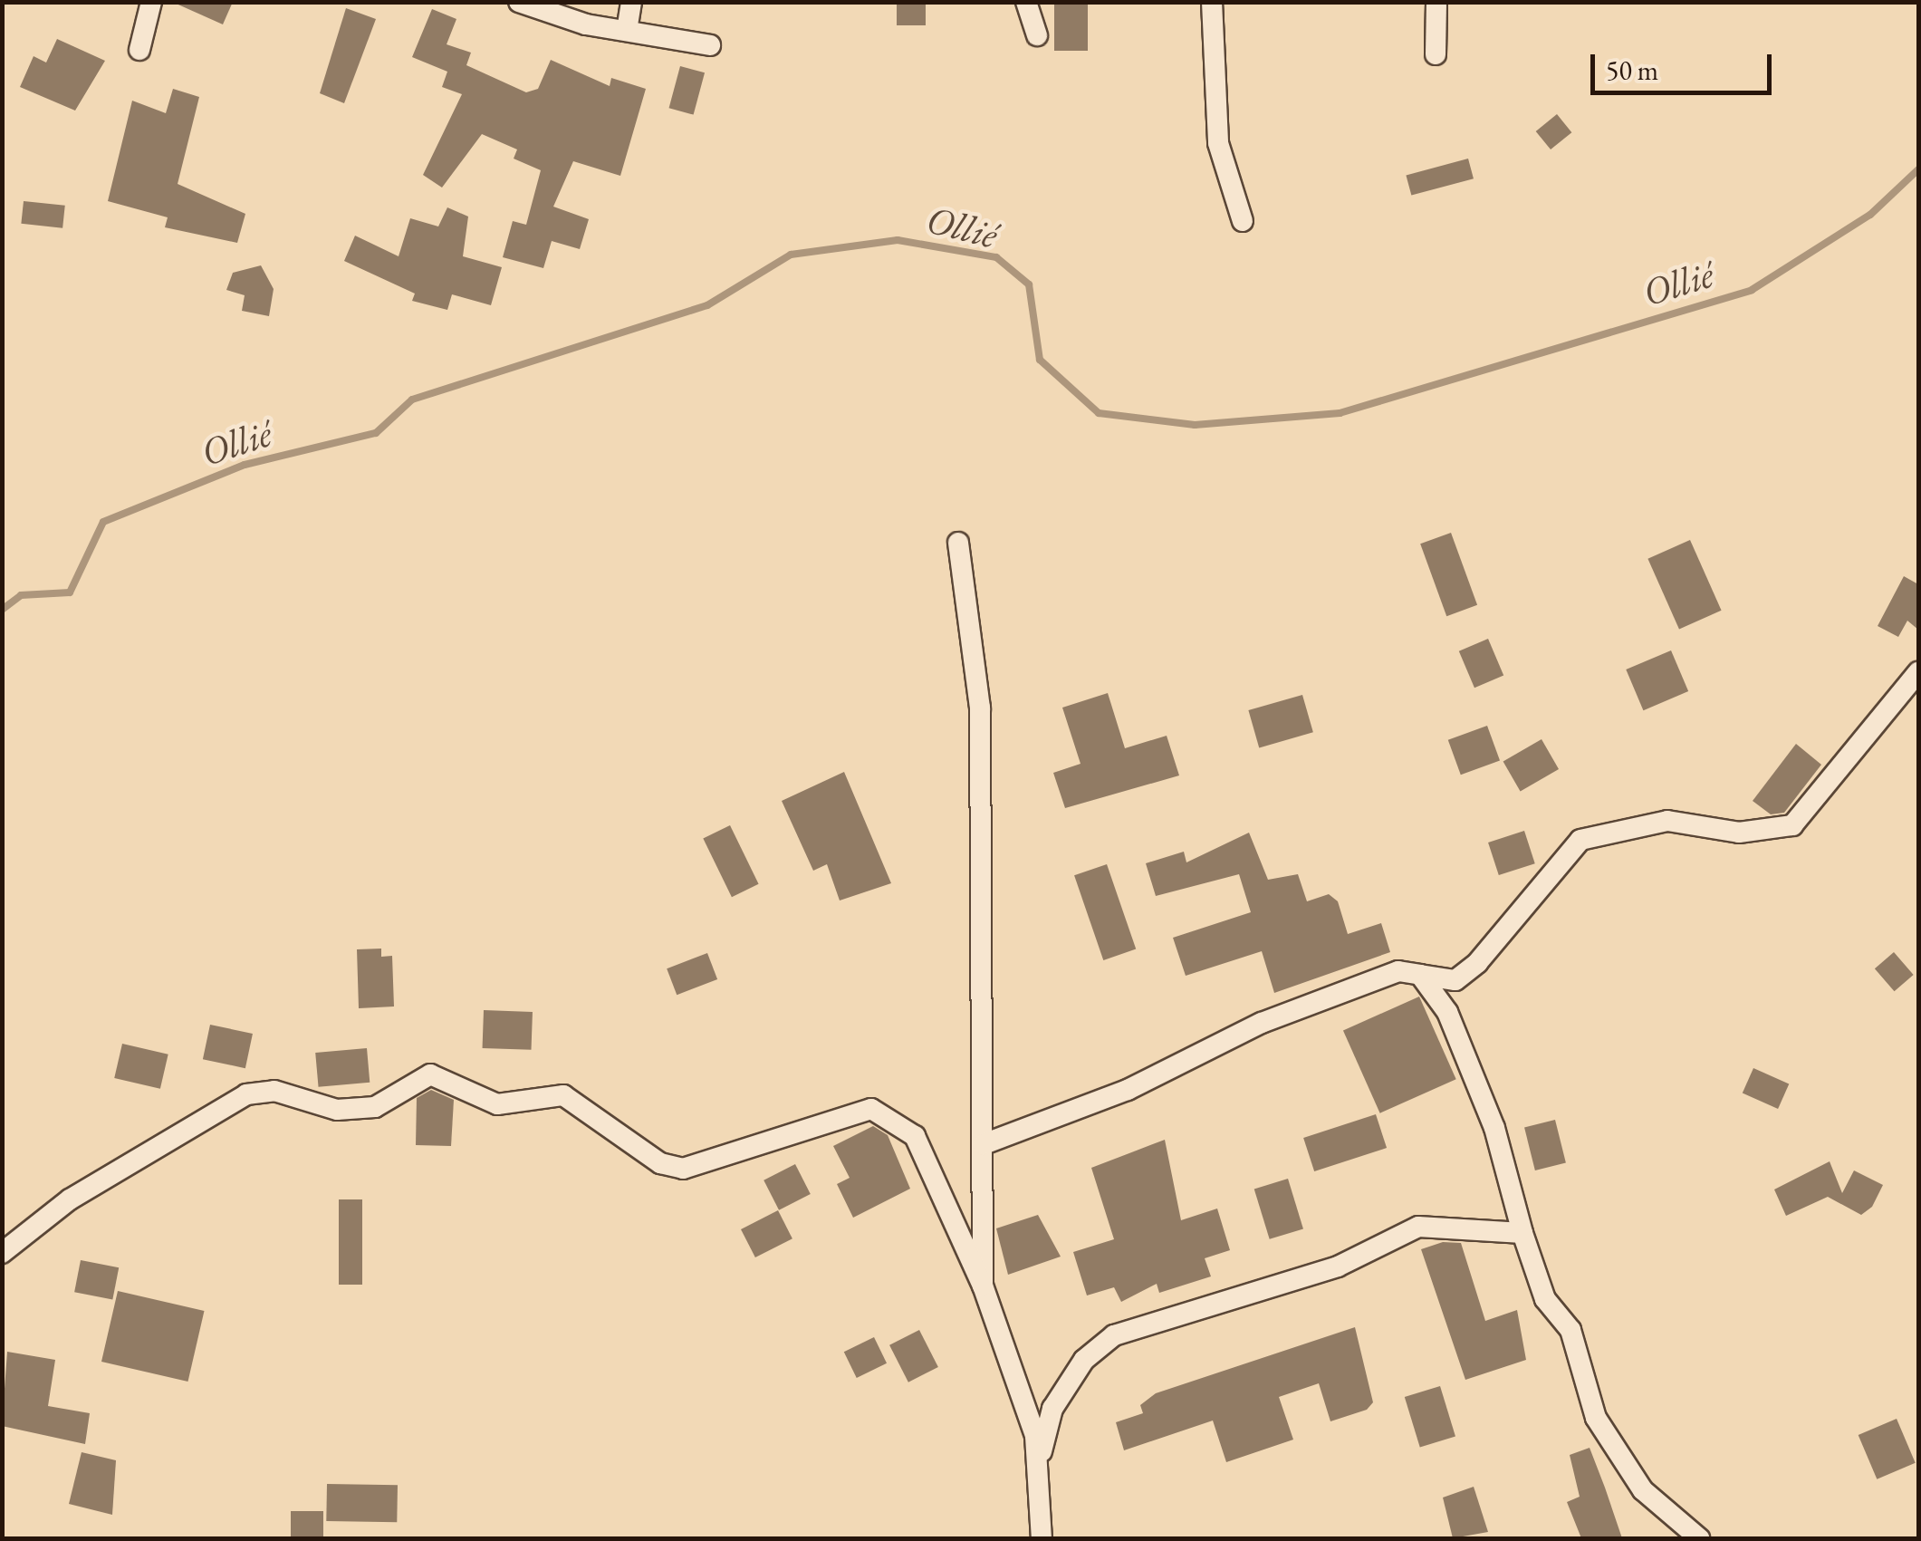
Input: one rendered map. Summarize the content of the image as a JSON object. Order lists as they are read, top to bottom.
{
  "water": ["Ollié"],
  "scale_bar": "50 m"
}
